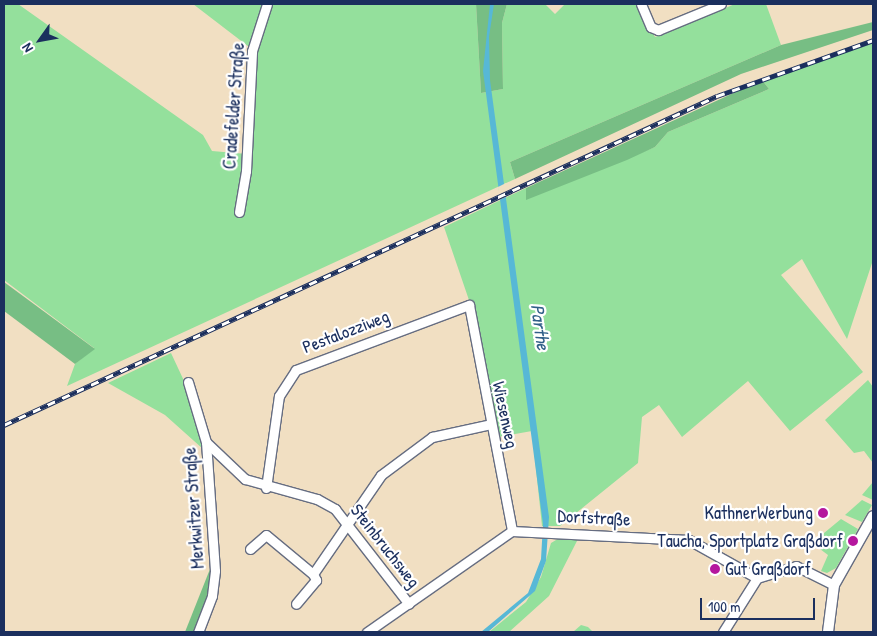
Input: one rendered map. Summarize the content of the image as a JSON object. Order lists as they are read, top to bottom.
{
  "streets": {
    "street": [
      "Cradefelder Straße",
      "Pestalozziweg",
      "Wiesenweg",
      "Merkwitzer Straße",
      "Dorfstraße",
      "Steinbruchsweg"
    ]
  },
  "crossings": [
    ["Pestalozziweg", "Wiesenweg"],
    ["Pestalozziweg", "Steinbruchsweg"],
    ["Wiesenweg", "Dorfstraße"],
    ["Merkwitzer Straße", "Steinbruchsweg"]
  ],
  "water": ["Parthe"],
  "places": ["KathnerWerbung", "Taucha, Sportplatz Graßdorf", "Gut Graßdorf"],
  "scale_bar": "100 m",
  "north": "bottom left"
}
